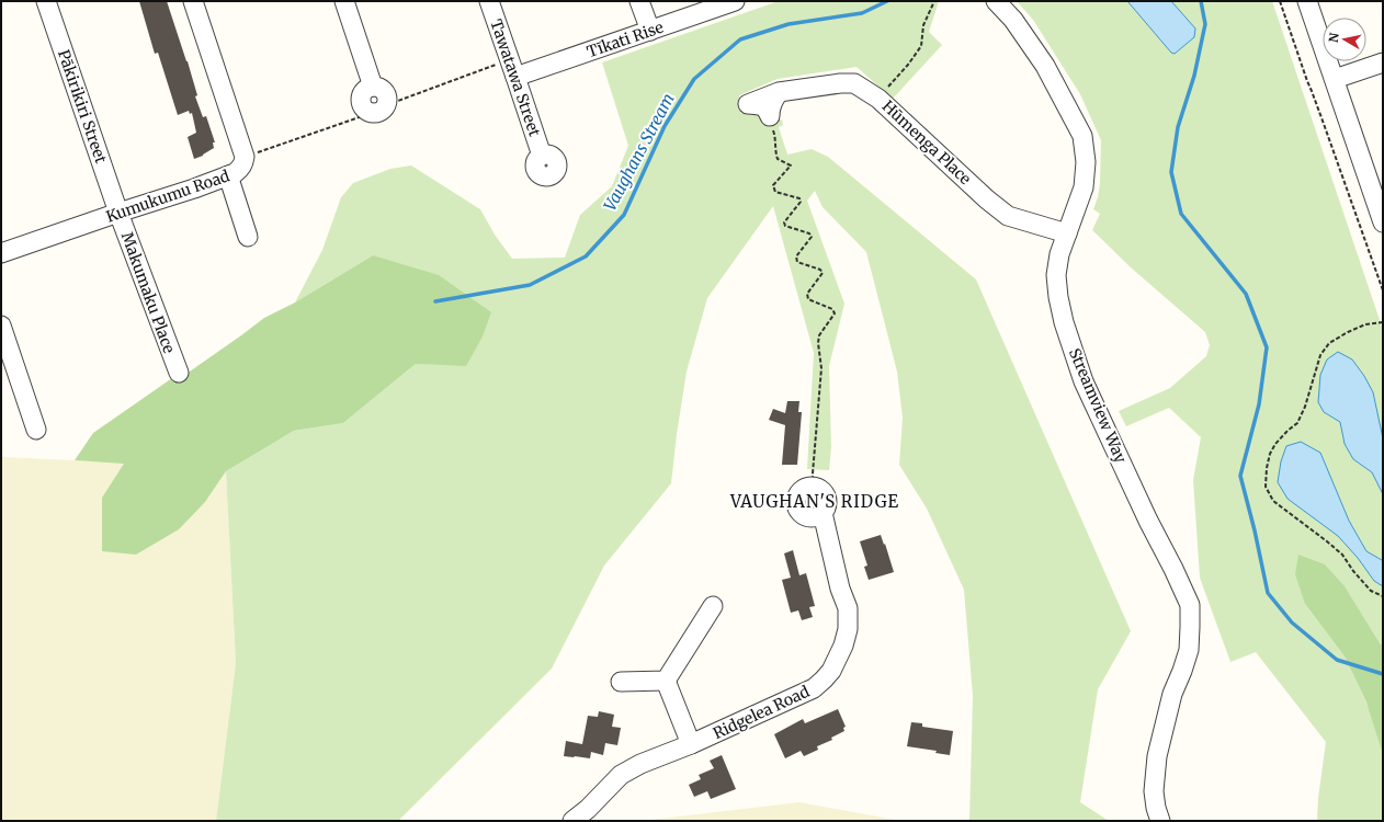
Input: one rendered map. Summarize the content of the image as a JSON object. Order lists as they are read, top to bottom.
{
  "streets": {
    "street": [
      "Tīkati Rise",
      "Tawatawa Street",
      "Pākirikiri Street",
      "Hūmenga Place",
      "Kumukumu Road",
      "Makumaku Place",
      "Streamview Way",
      "Ridgelea Road"
    ]
  },
  "crossings": [
    ["Tīkati Rise", "Tawatawa Street"],
    ["Pākirikiri Street", "Kumukumu Road"],
    ["Pākirikiri Street", "Makumaku Place"],
    ["Hūmenga Place", "Streamview Way"],
    ["Kumukumu Road", "Makumaku Place"]
  ],
  "districts": ["VAUGHAN'S RIDGE"],
  "water": ["Vaughans Stream"],
  "north": "left"
}
